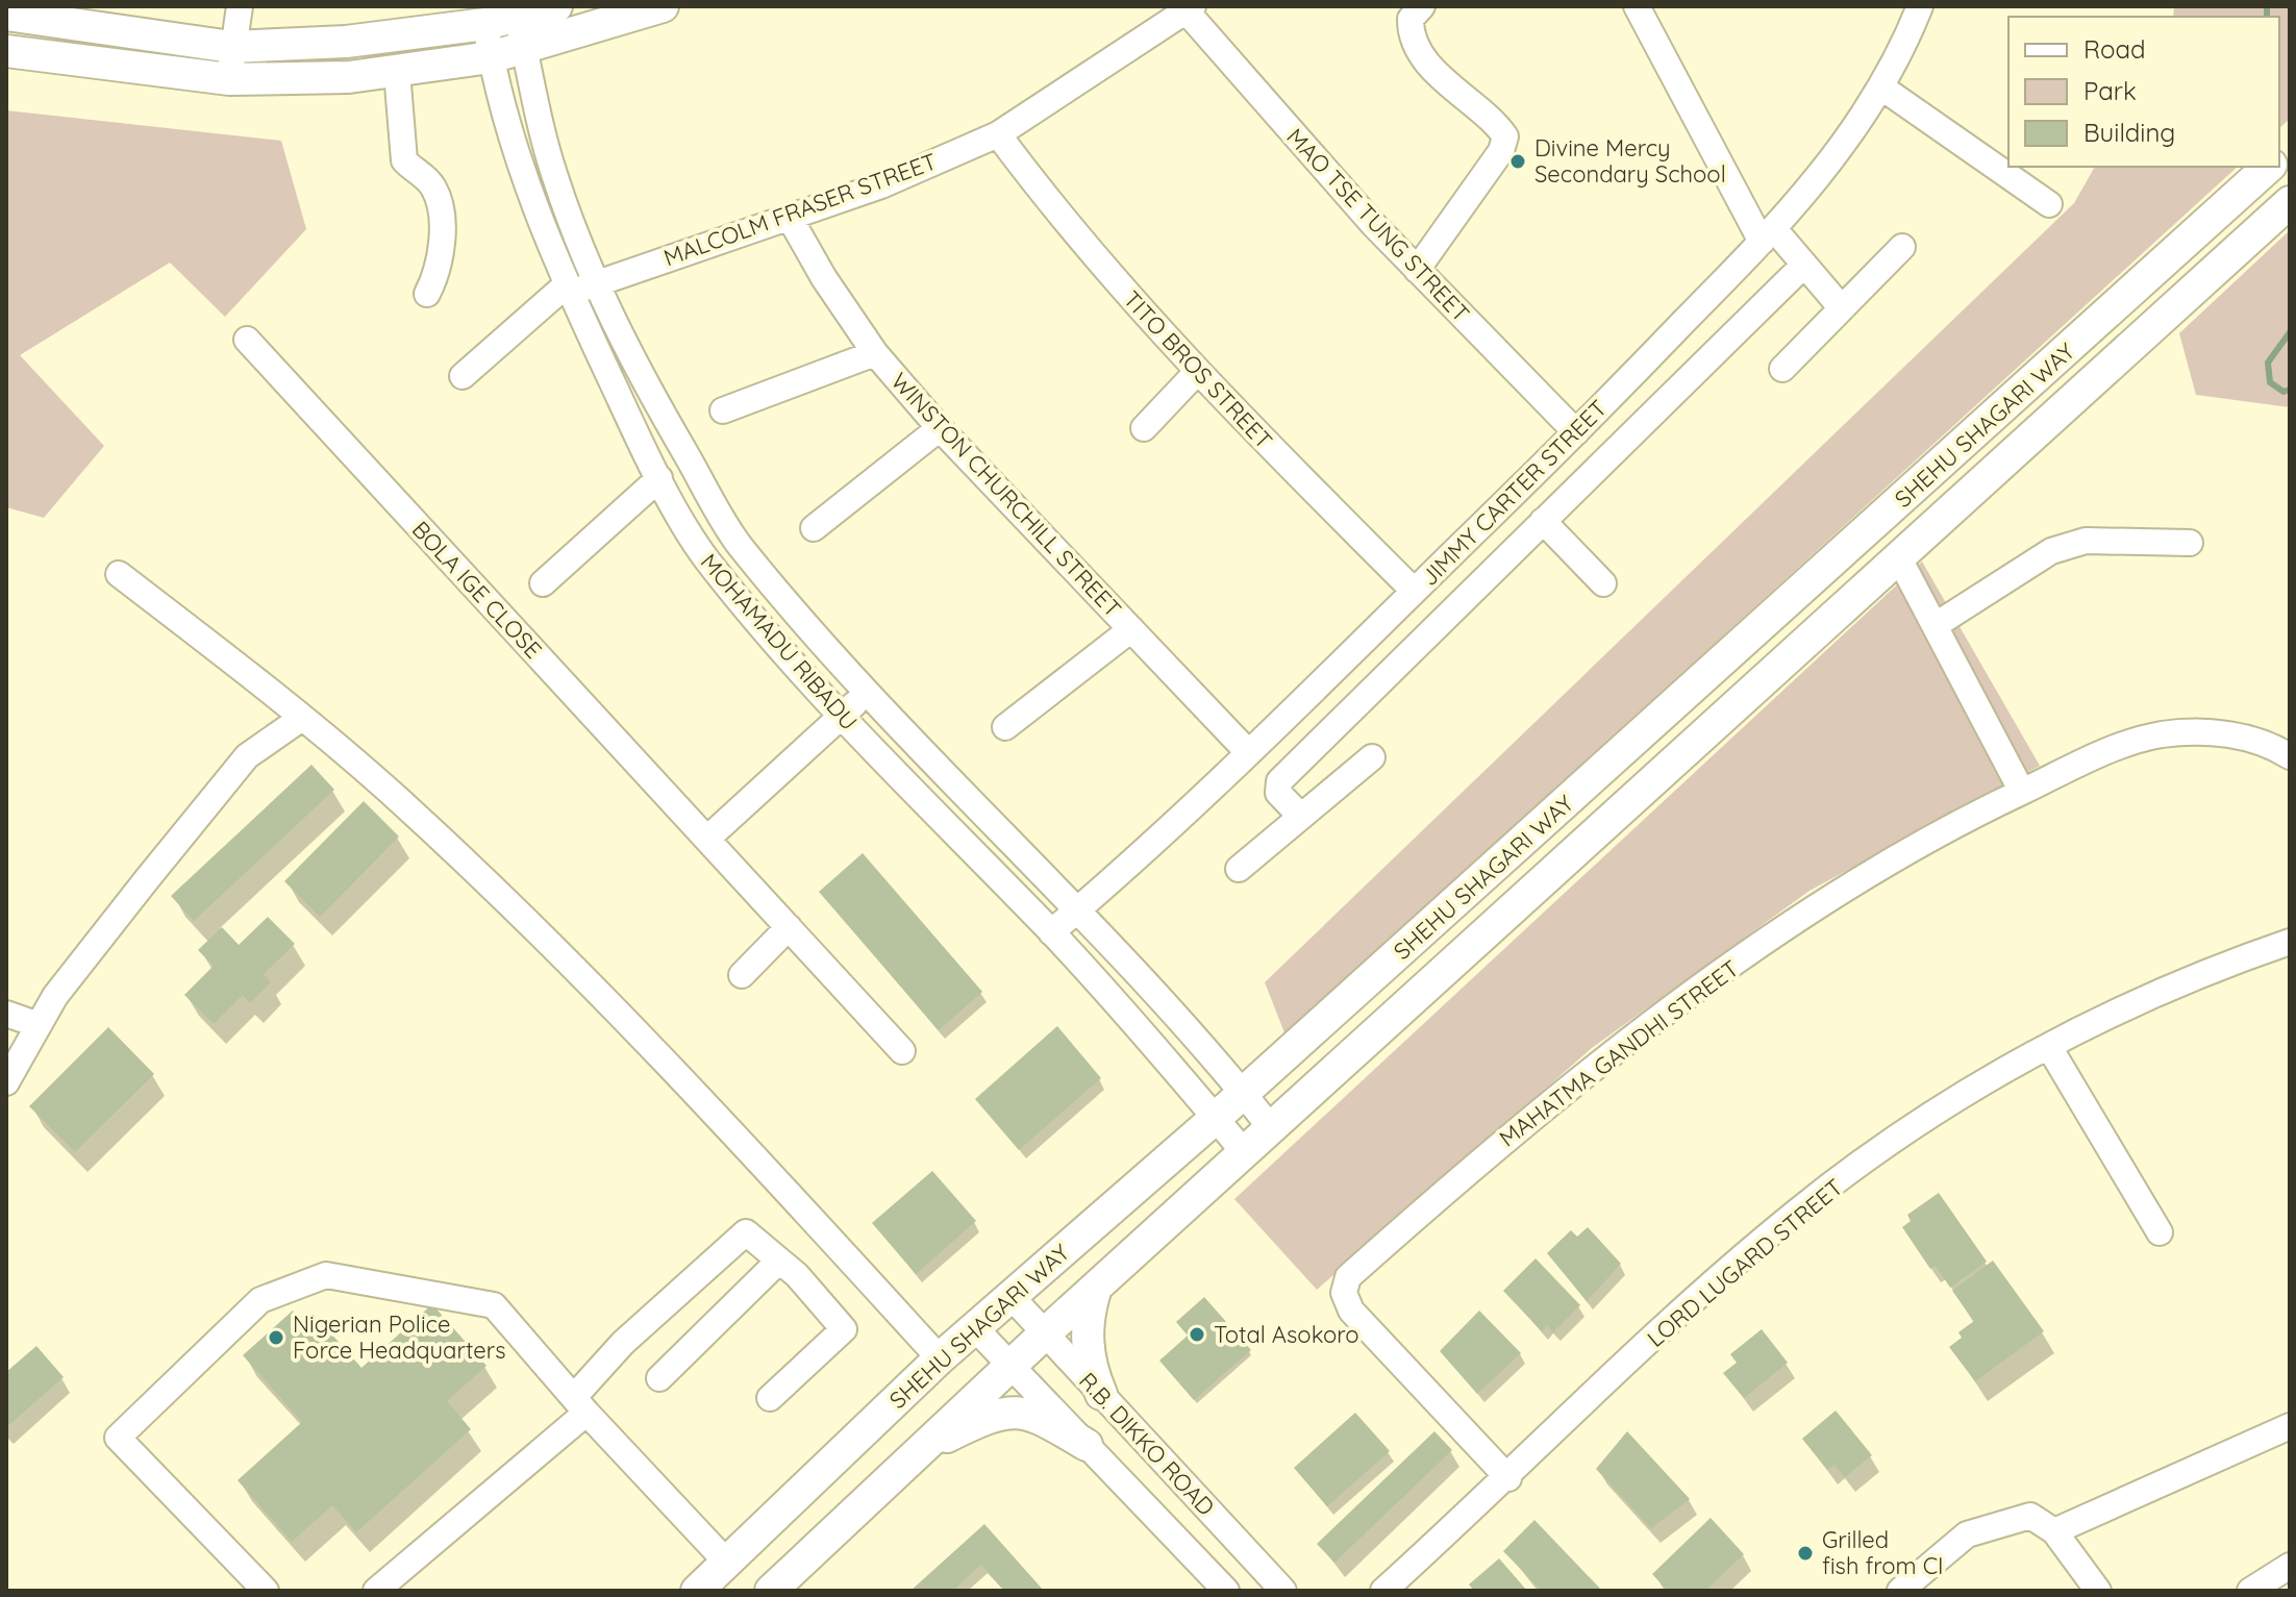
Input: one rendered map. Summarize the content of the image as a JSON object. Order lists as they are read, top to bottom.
{
  "streets": {
    "main road": ["SHEHU SHAGARI WAY"],
    "street": [
      "MALCOLM FRASER STREET",
      "MAO TSE TUNG STREET",
      "TITO BROS STREET",
      "JIMMY CARTER STREET",
      "WINSTON CHURCHILL STREET",
      "BOLA IGE CLOSE",
      "MOHAMADU RIBADU",
      "MAHATMA GANDHI STREET",
      "LORD LUGARD STREET",
      "R.B. DIKKO ROAD"
    ]
  },
  "crossings": [
    ["MALCOLM FRASER STREET", "MAO TSE TUNG STREET"],
    ["MALCOLM FRASER STREET", "TITO BROS STREET"],
    ["MALCOLM FRASER STREET", "WINSTON CHURCHILL STREET"],
    ["MALCOLM FRASER STREET", "MOHAMADU RIBADU"],
    ["MAO TSE TUNG STREET", "JIMMY CARTER STREET"],
    ["TITO BROS STREET", "JIMMY CARTER STREET"],
    ["SHEHU SHAGARI WAY", "MOHAMADU RIBADU"],
    ["SHEHU SHAGARI WAY", "R.B. DIKKO ROAD"],
    ["JIMMY CARTER STREET", "WINSTON CHURCHILL STREET"],
    ["JIMMY CARTER STREET", "MOHAMADU RIBADU"],
    ["MAHATMA GANDHI STREET", "LORD LUGARD STREET"]
  ],
  "places": [
    "Divine Mercy Secondary School",
    "Total Asokoro",
    "Nigerian Police Force Headquarters",
    "Grilled fish from CI"
  ],
  "legend": ["Road", "Park", "Building"]
}
